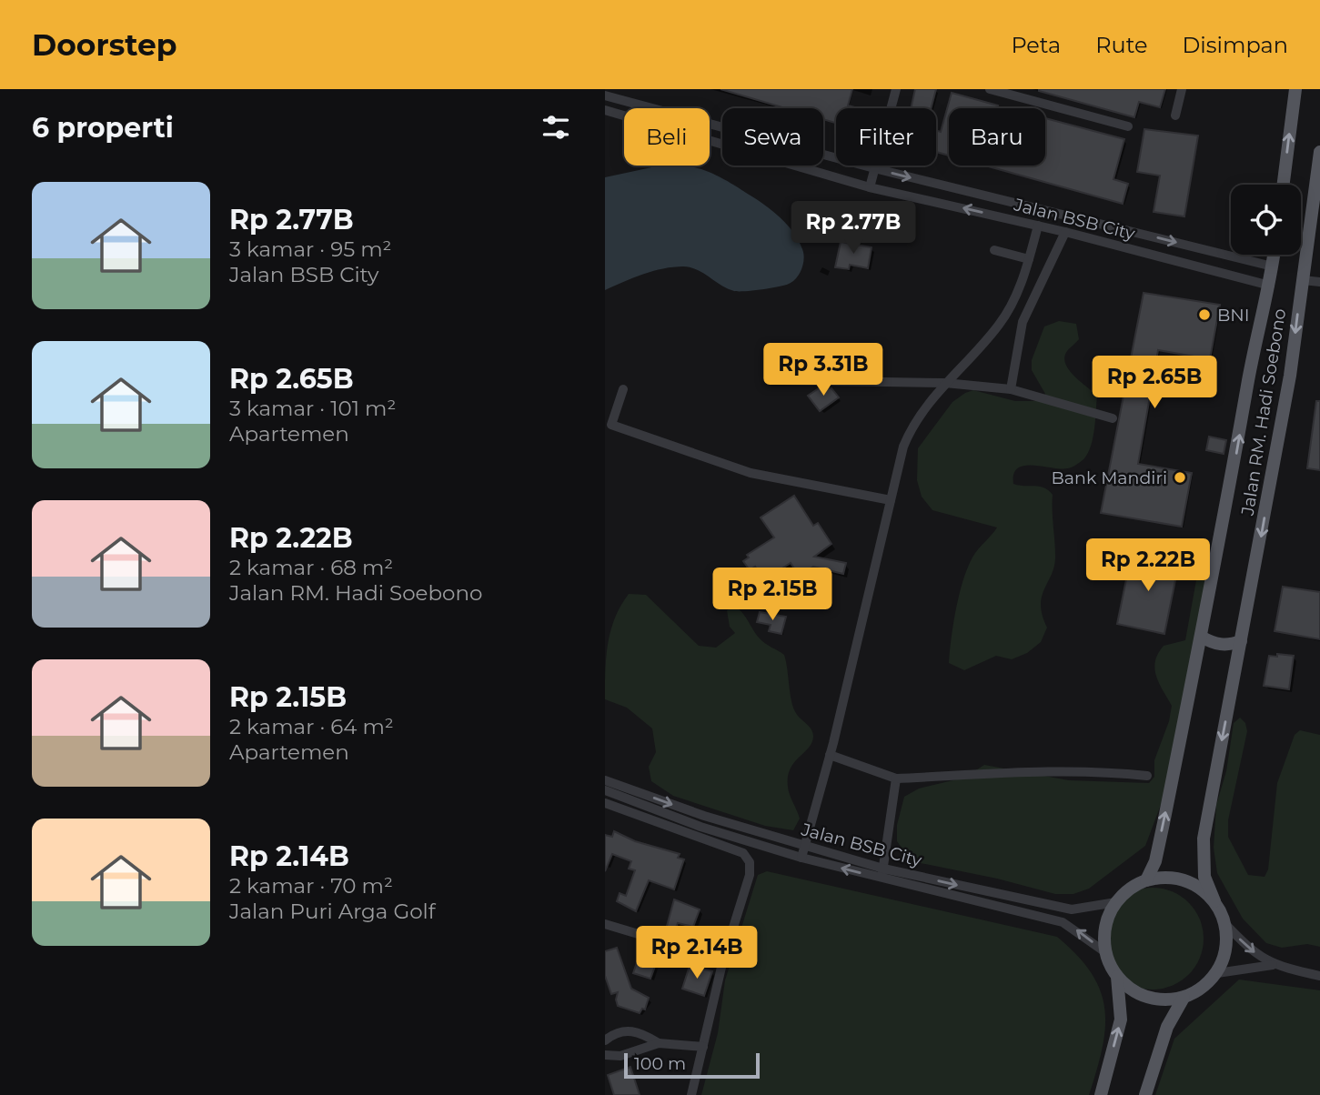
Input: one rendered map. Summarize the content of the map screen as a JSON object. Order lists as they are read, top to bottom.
{
  "streets": {
    "main road": ["Jalan RM. Hadi Soebono"],
    "street": ["Jalan BSB City"]
  },
  "crossings": [
    ["Jalan BSB City", "Jalan RM. Hadi Soebono"]
  ],
  "places": ["BNI", "Bank Mandiri"],
  "scale_bar": "100 m",
  "page": {
    "header": "Doorstep",
    "nav": ["Peta", "Rute", "Disimpan"],
    "heading": "6 properti",
    "chip": [
      "Beli",
      "Sewa",
      "Filter",
      "Baru"
    ],
    "list": [
      {
        "name": "Rp 2.77B",
        "note": "3 kamar · 95 m² · Jalan BSB City"
      },
      {
        "name": "Rp 2.65B",
        "note": "3 kamar · 101 m² · Apartemen"
      },
      {
        "name": "Rp 2.22B",
        "note": "2 kamar · 68 m² · Jalan RM. Hadi Soebono"
      },
      {
        "name": "Rp 2.15B",
        "note": "2 kamar · 64 m² · Apartemen"
      },
      {
        "name": "Rp 2.14B",
        "note": "2 kamar · 70 m² · Jalan Puri Arga Golf"
      }
    ],
    "price": [
      "Rp 2.77B",
      "Rp 3.31B",
      "Rp 2.65B",
      "Rp 2.22B",
      "Rp 2.15B",
      "Rp 2.14B"
    ],
    "scale": "100 m"
  }
}
